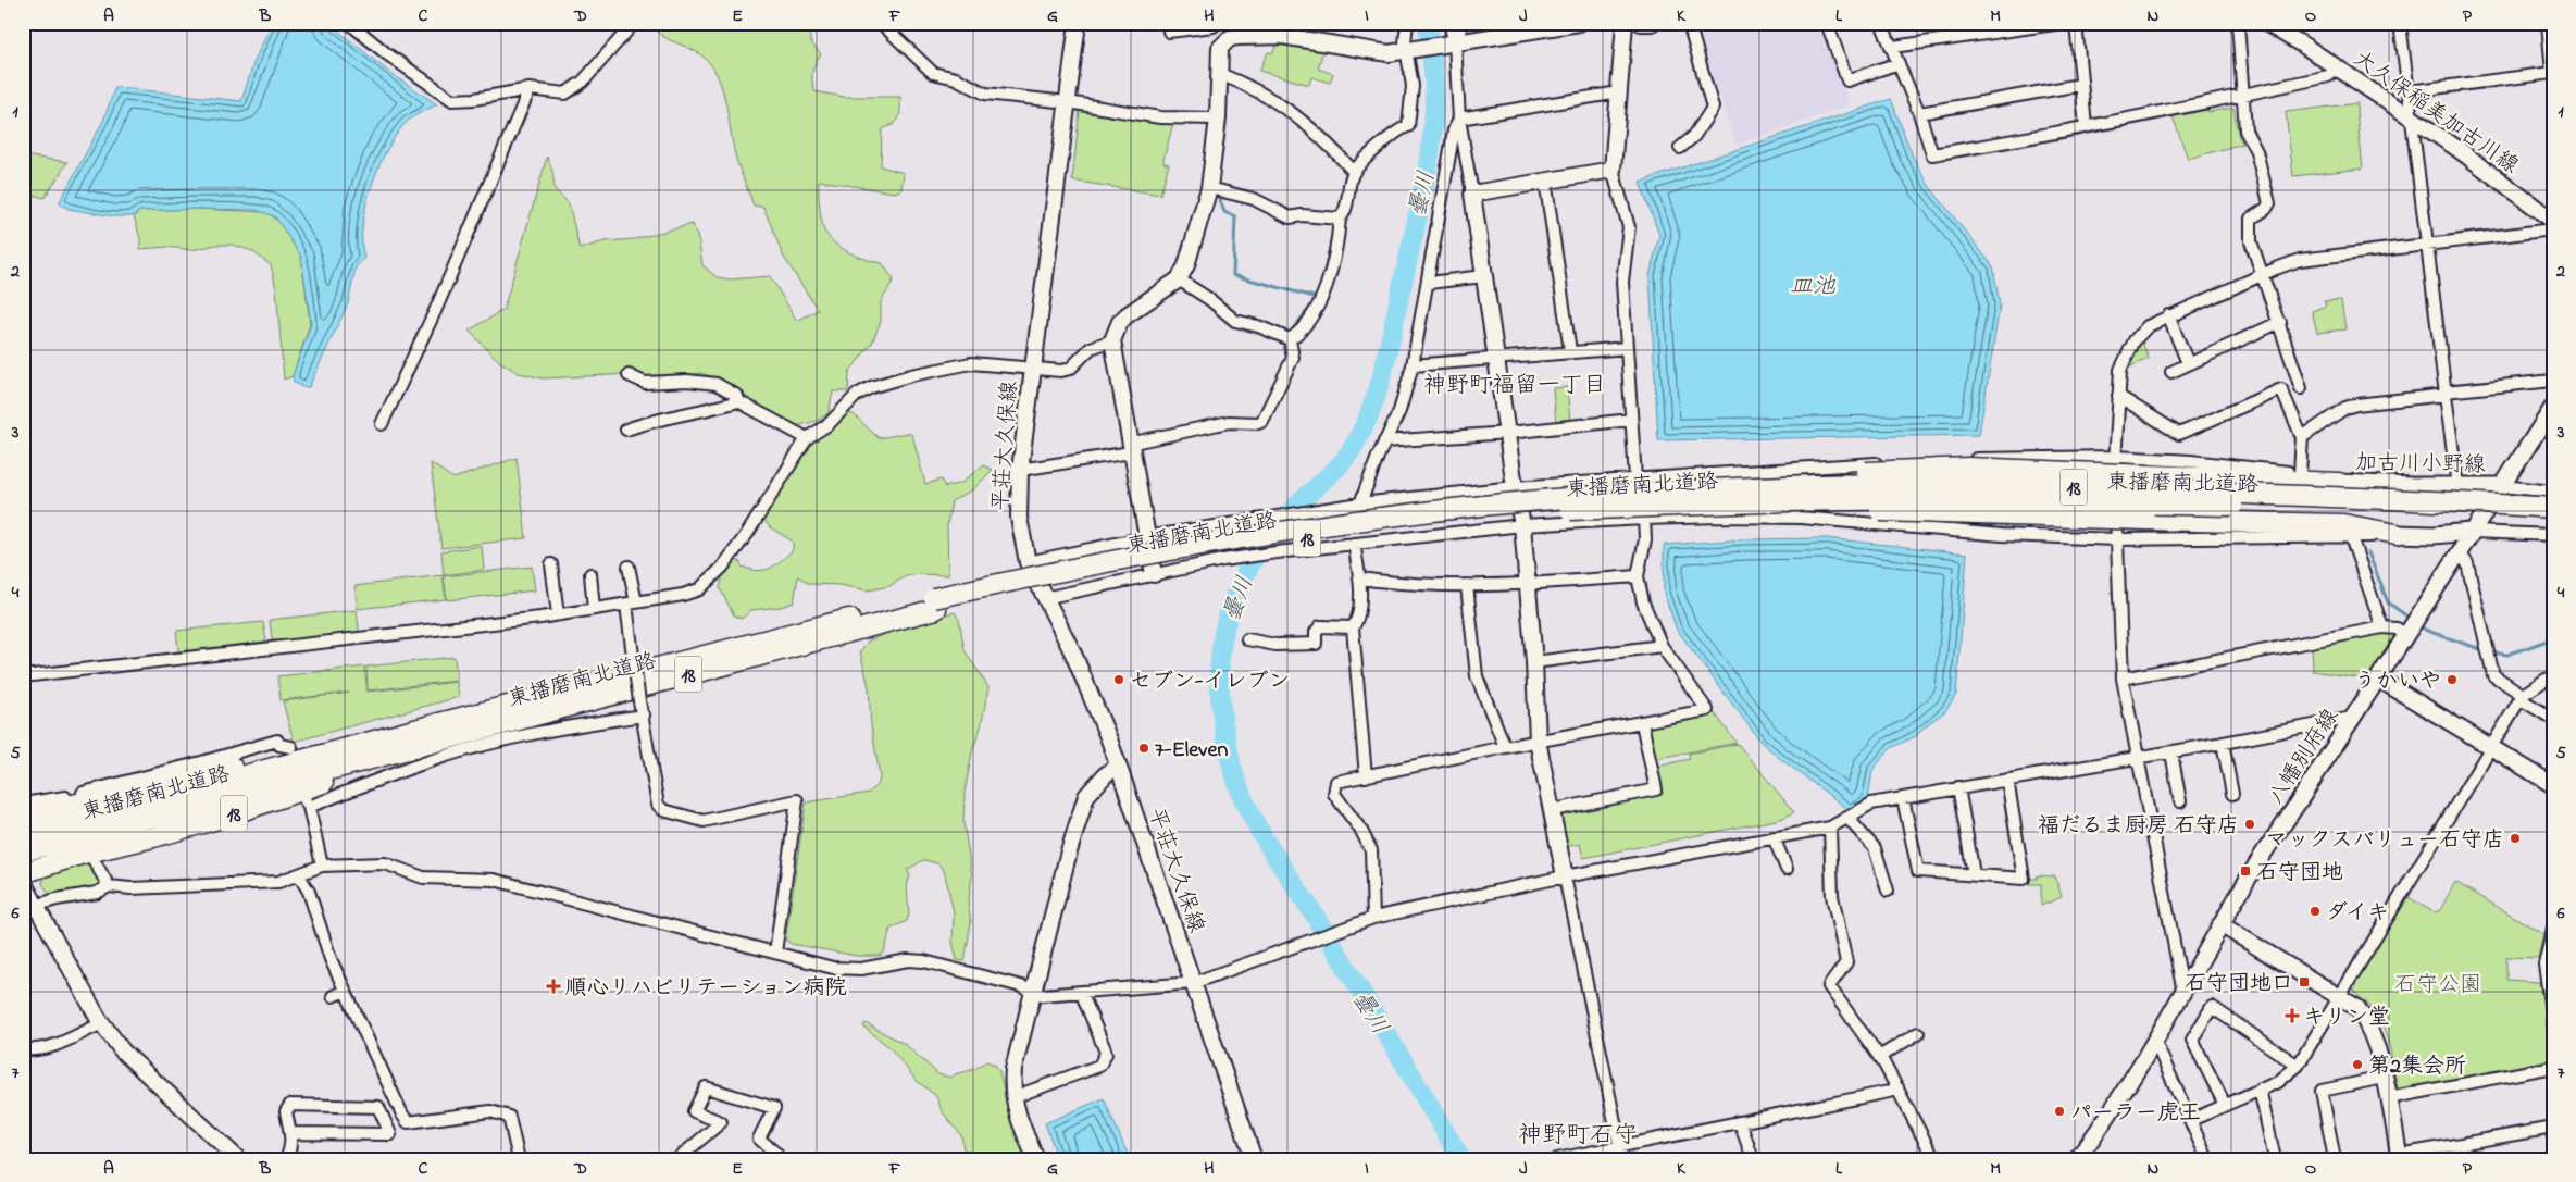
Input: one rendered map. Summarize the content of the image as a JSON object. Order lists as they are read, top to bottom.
{
  "streets": {
    "highway": ["東播磨南北道路", "18"],
    "main road": ["加古川小野線"],
    "street": ["大久保稲美加古川線", "平荘大久保線", "八幡別府線"]
  },
  "crossings": [
    ["加古川小野線", "18"],
    ["加古川小野線", "八幡別府線"],
    ["東播磨南北道路", "18"],
    ["18", "八幡別府線"]
  ],
  "districts": ["神野町福留一丁目", "神野町石守"],
  "water": ["曇川", "皿池"],
  "parks": ["石守公園"],
  "places": {
    "other": [
      "セブン-イレブン",
      "うかいや",
      "7-Eleven",
      "福だるま厨房 石守店",
      "マックスバリュー石守店",
      "ダイキ",
      "第2集会所",
      "パーラー虎王"
    ],
    "transit": ["石守団地", "石守団地口"],
    "health": ["順心リハビリテーション病院", "キリン堂"]
  },
  "grid": {
    "columns": [
      "A",
      "B",
      "C",
      "D",
      "E",
      "F",
      "G",
      "H",
      "I",
      "J",
      "K",
      "L",
      "M",
      "N",
      "O",
      "P"
    ],
    "rows": [
      "1",
      "2",
      "3",
      "4",
      "5",
      "6",
      "7"
    ]
  }
}
